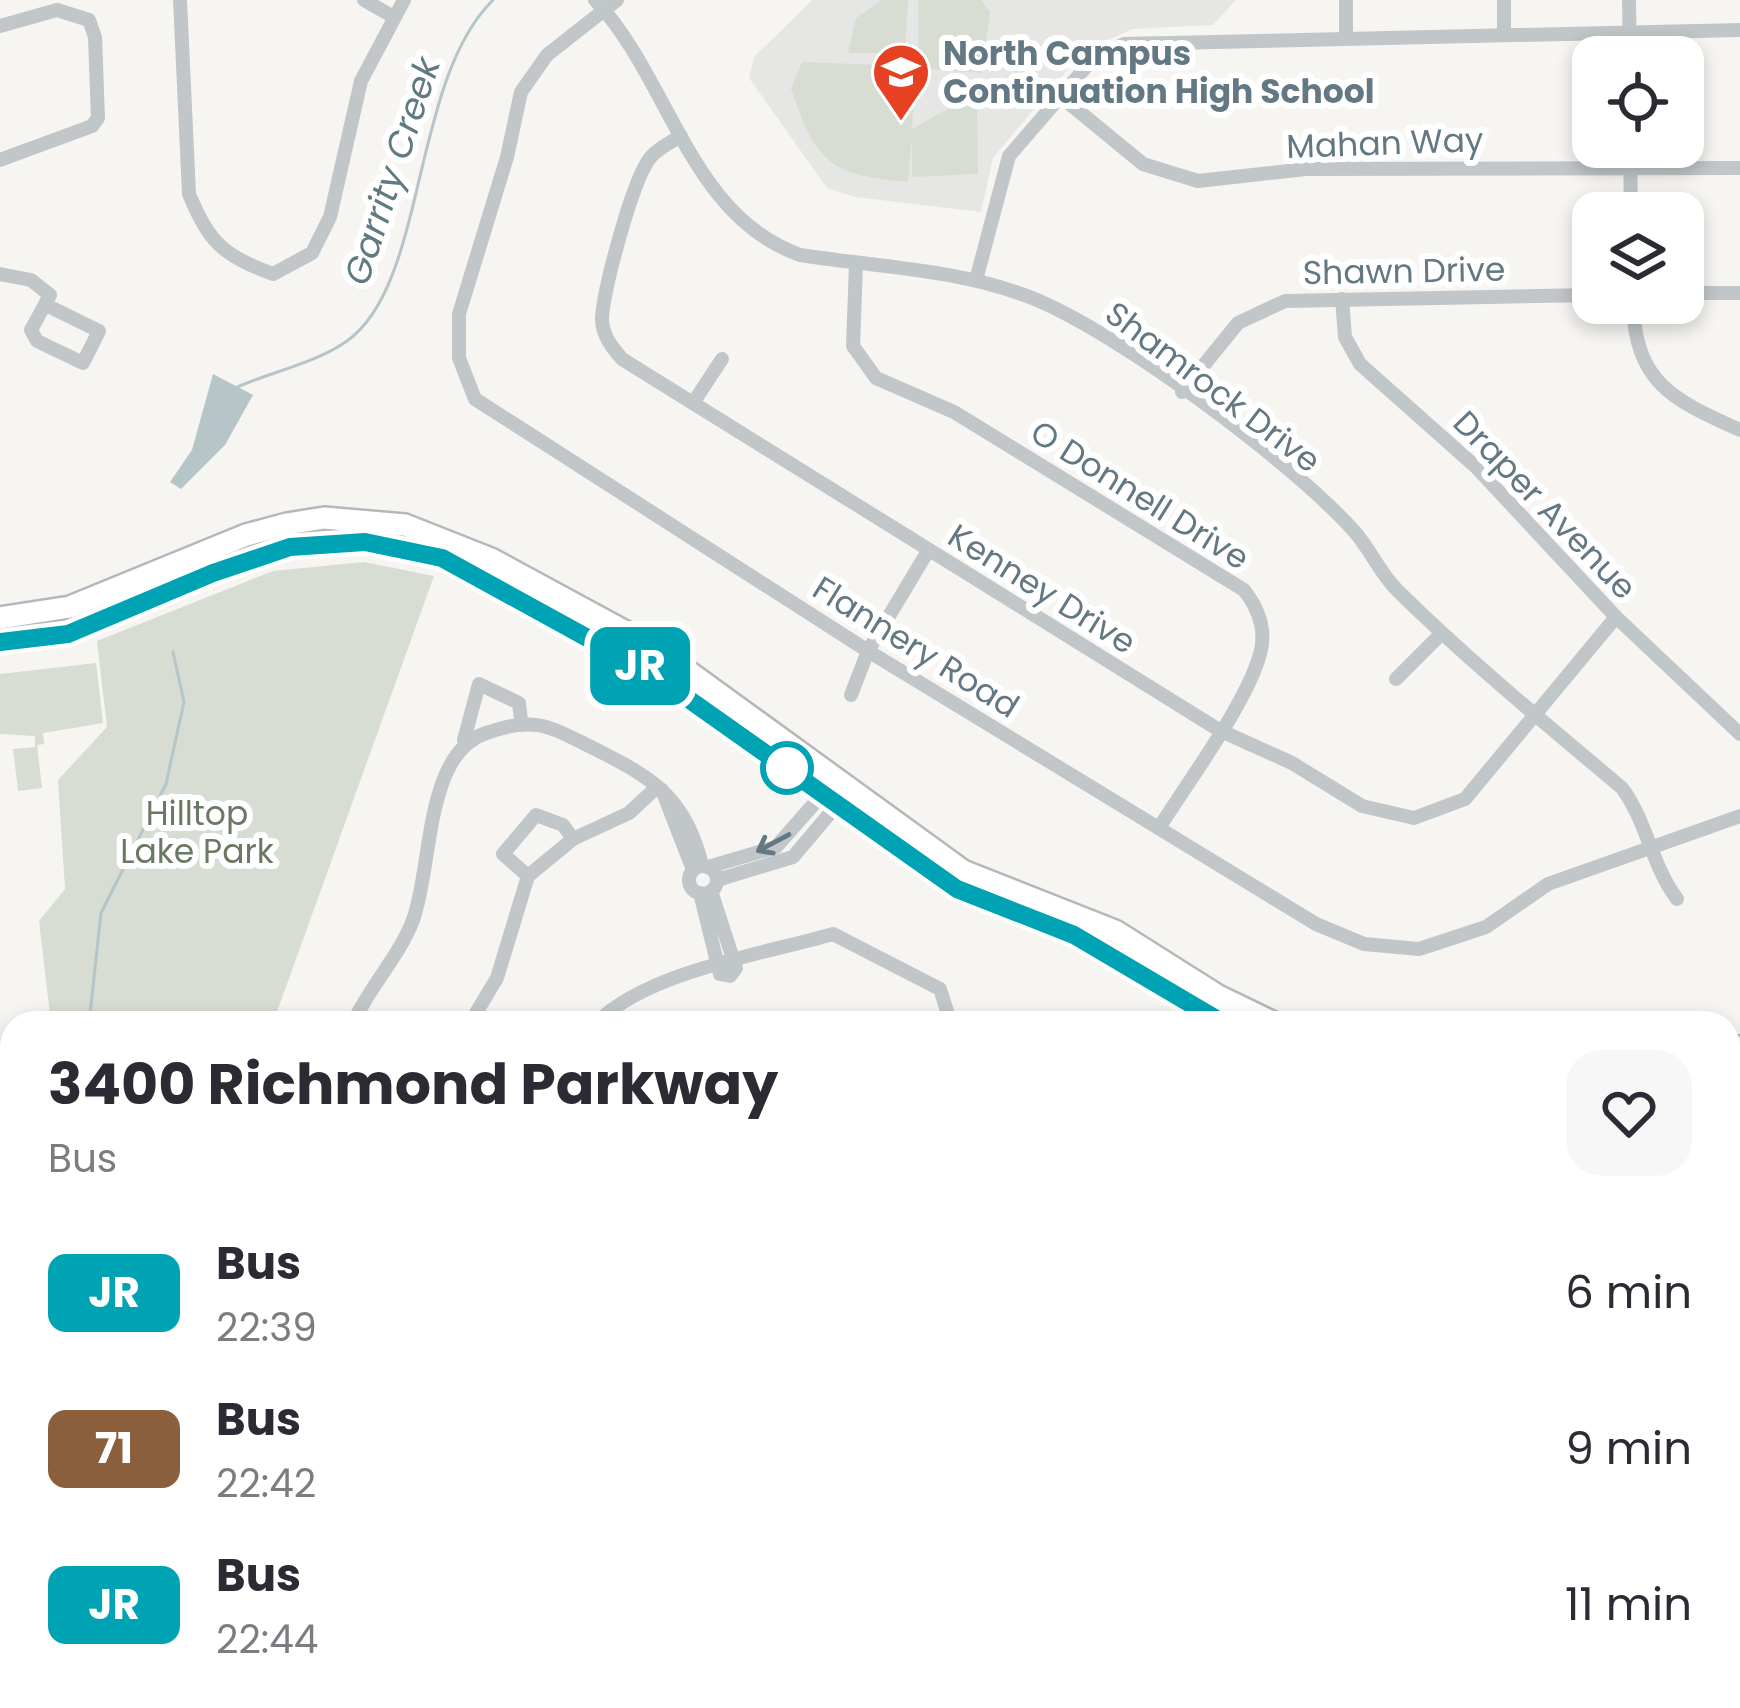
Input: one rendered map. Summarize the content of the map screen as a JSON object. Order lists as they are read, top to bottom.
{
  "streets": {
    "street": [
      "Mahan Way",
      "Shawn Drive",
      "Shamrock Drive",
      "O Donnell Drive",
      "Draper Avenue",
      "Kenney Drive",
      "Flannery Road"
    ]
  },
  "crossings": [
    ["Shawn Drive", "Shamrock Drive"],
    ["Shawn Drive", "Draper Avenue"],
    ["Shamrock Drive", "O Donnell Drive"],
    ["Shamrock Drive", "Kenney Drive"],
    ["Shamrock Drive", "Flannery Road"],
    ["O Donnell Drive", "Kenney Drive"],
    ["O Donnell Drive", "Flannery Road"],
    ["Draper Avenue", "Kenney Drive"]
  ],
  "water": ["Garrity Creek"],
  "parks": ["Hilltop Lake Park"],
  "places": {
    "school or university": ["North Campus Continuation High School"]
  },
  "lines": ["bus line JR"],
  "page": {
    "on_map": "JR",
    "heading": ["3400 Richmond Parkway", "Bus"],
    "list": [
      {
        "mark": "JR",
        "name": "Bus",
        "note": "22:39",
        "value": "6 min"
      },
      {
        "mark": "71",
        "name": "Bus",
        "note": "22:42",
        "value": "9 min"
      },
      {
        "mark": "JR",
        "name": "Bus",
        "note": "22:44",
        "value": "11 min"
      }
    ]
  }
}
